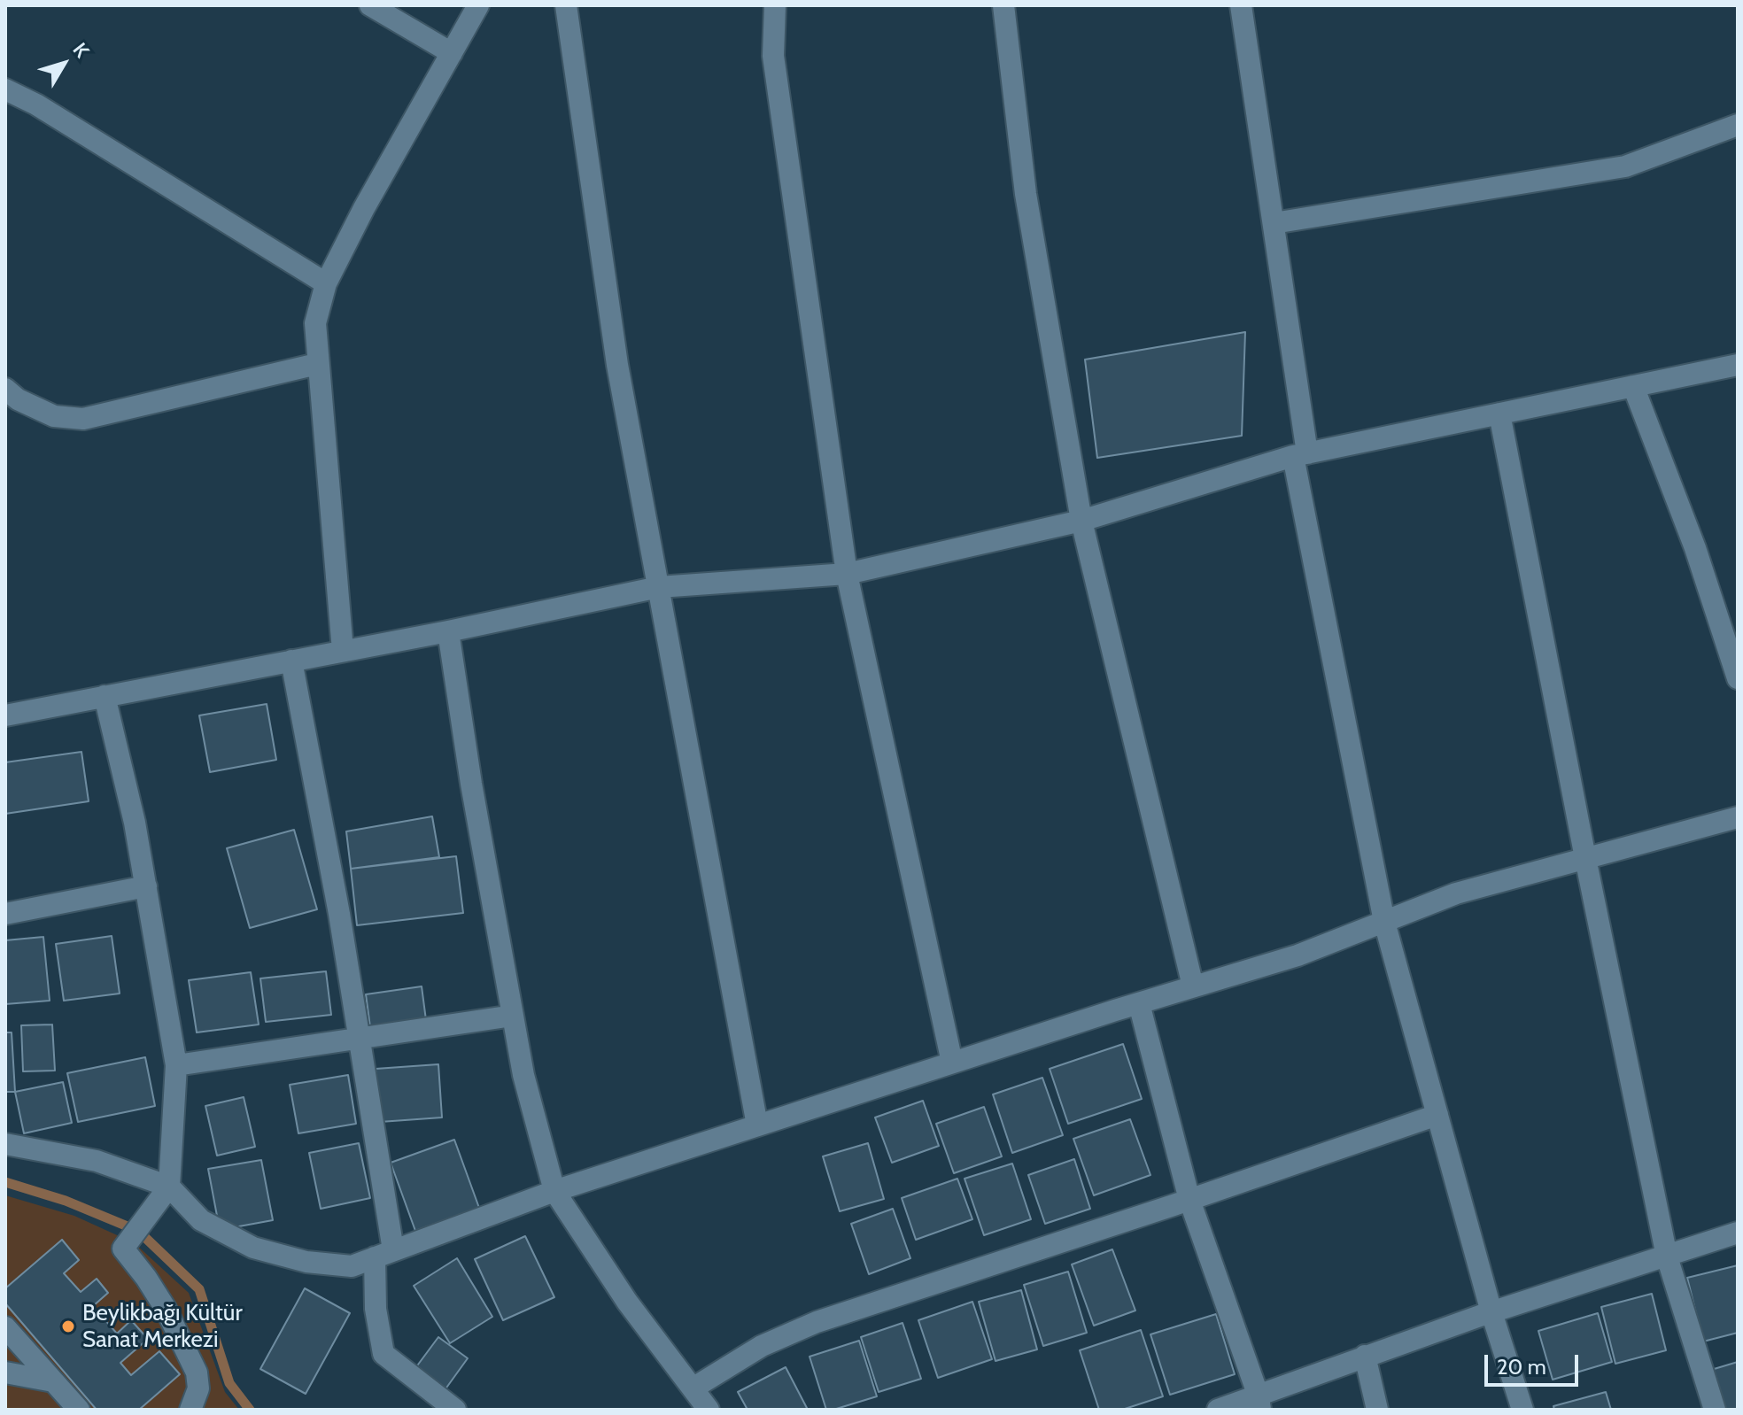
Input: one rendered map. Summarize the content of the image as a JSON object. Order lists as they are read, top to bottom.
{
  "places": ["Beylikbağı Kültür Sanat Merkezi"],
  "scale_bar": "20 m",
  "north": "top right"
}
